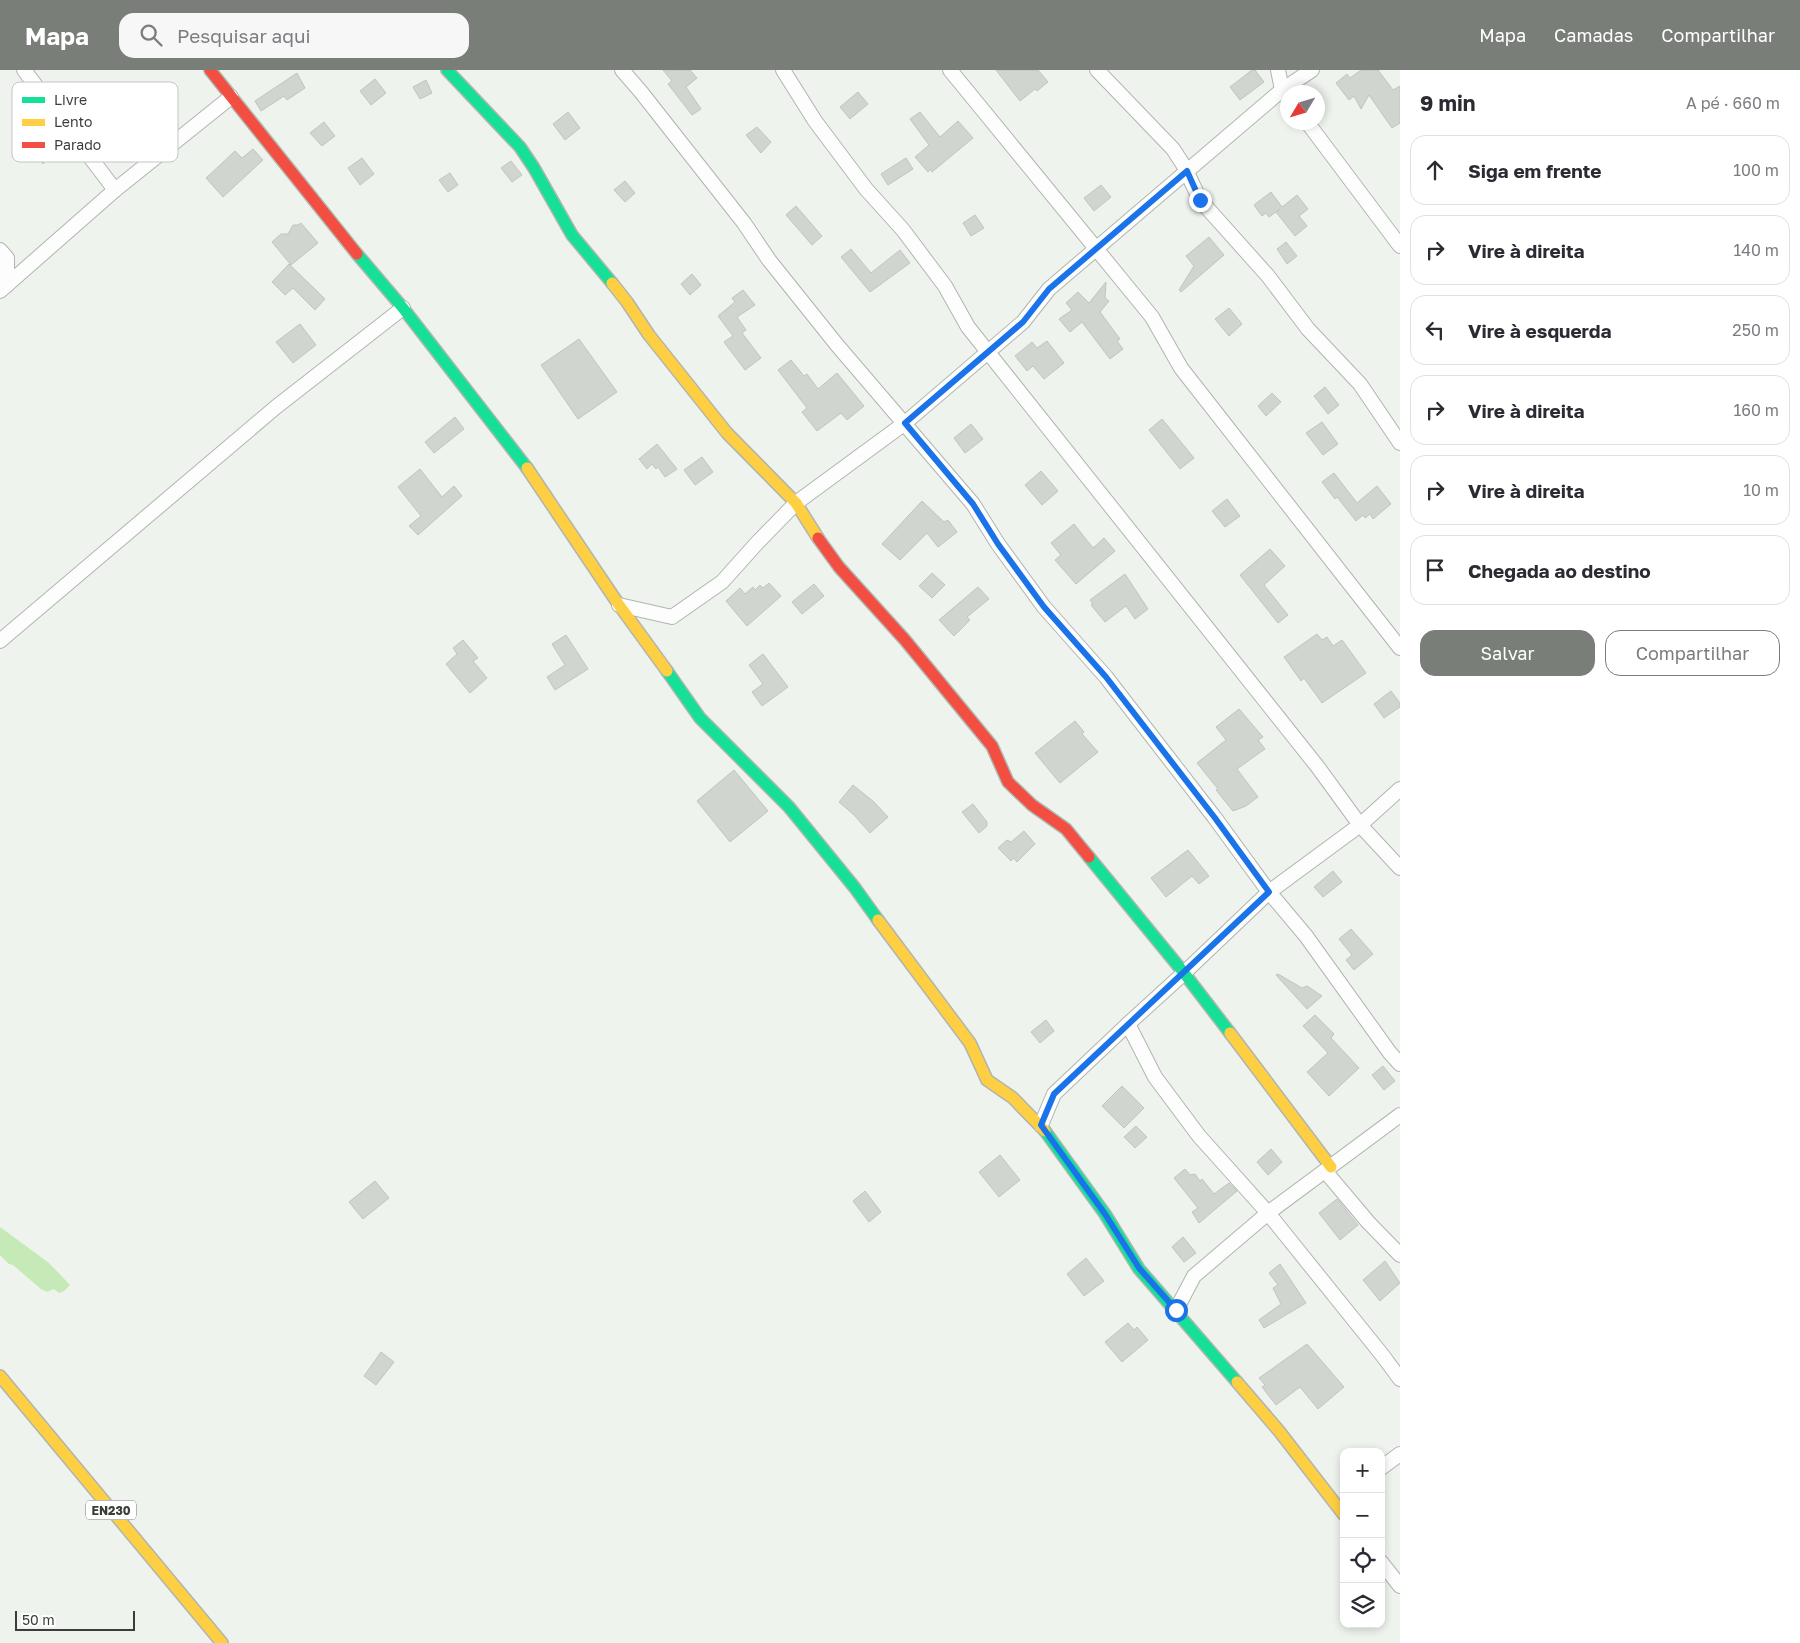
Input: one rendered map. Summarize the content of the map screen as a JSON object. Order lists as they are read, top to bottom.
{
  "streets": {
    "street": ["EN230"]
  },
  "legend": ["Livre", "Lento", "Parado"],
  "scale_bar": "50 m",
  "north": "bottom left",
  "page": {
    "header": "Mapa",
    "search": "Pesquisar aqui",
    "nav": ["Mapa", "Camadas", "Compartilhar"],
    "heading": ["9 min", "A pé · 660 m"],
    "list": [
      ["Siga em frente", "100 m"],
      ["Vire à direita", "140 m"],
      ["Vire à esquerda", "250 m"],
      ["Vire à direita", "160 m"],
      ["Vire à direita", "10 m"],
      "Chegada ao destino"
    ],
    "buttons": ["Salvar", "Compartilhar"],
    "map_buttons": ["+", "−"],
    "scale": "50 m"
  }
}
